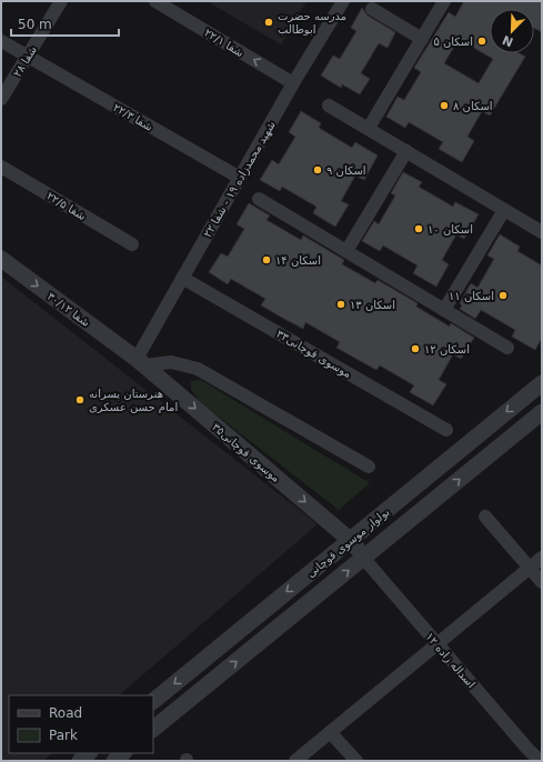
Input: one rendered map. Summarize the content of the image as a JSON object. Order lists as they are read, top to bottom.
{
  "streets": {
    "street": [
      "۲۲/۱ شفا",
      "شفا ۲۸",
      "شفا ۲۲/۳",
      "شهید محمدزاده ۱۹ - شفا ۲۲",
      "شفا ۲۲/۵",
      "شفا ۳۰/۱۲",
      "موسوی قوچانی۳۳",
      "موسوی قوچانی۳۵",
      "بولوار موسوی قوچانی",
      "اسداله زاده ۱۲"
    ]
  },
  "crossings": [
    ["۲۲/۱ شفا", "شهید محمدزاده ۱۹ - شفا ۲۲"],
    ["شفا ۲۸", "شفا ۲۲/۳"],
    ["شفا ۲۲/۳", "شهید محمدزاده ۱۹ - شفا ۲۲"],
    ["شهید محمدزاده ۱۹ - شفا ۲۲", "شفا ۳۰/۱۲"],
    ["شهید محمدزاده ۱۹ - شفا ۲۲", "موسوی قوچانی۳۳"],
    ["شهید محمدزاده ۱۹ - شفا ۲۲", "موسوی قوچانی۳۵"],
    ["شفا ۳۰/۱۲", "موسوی قوچانی۳۵"],
    ["موسوی قوچانی۳۵", "بولوار موسوی قوچانی"],
    ["موسوی قوچانی۳۵", "اسداله زاده ۱۲"],
    ["بولوار موسوی قوچانی", "اسداله زاده ۱۲"]
  ],
  "one_way": ["۲۲/۱ شفا", "شفا ۳۰/۱۲"],
  "places": [
    "مدرسه حضرت ابوطالب",
    "اسکان ۵",
    "اسکان ۸",
    "اسکان ۹",
    "اسکان ۱۰",
    "اسکان ۱۴",
    "اسکان ۱۱",
    "اسکان ۱۳",
    "اسکان ۱۲",
    "هنرستان پسرانه امام حسن عسکری"
  ],
  "legend": ["Road", "Park"],
  "scale_bar": "50 m",
  "north": "bottom left"
}
